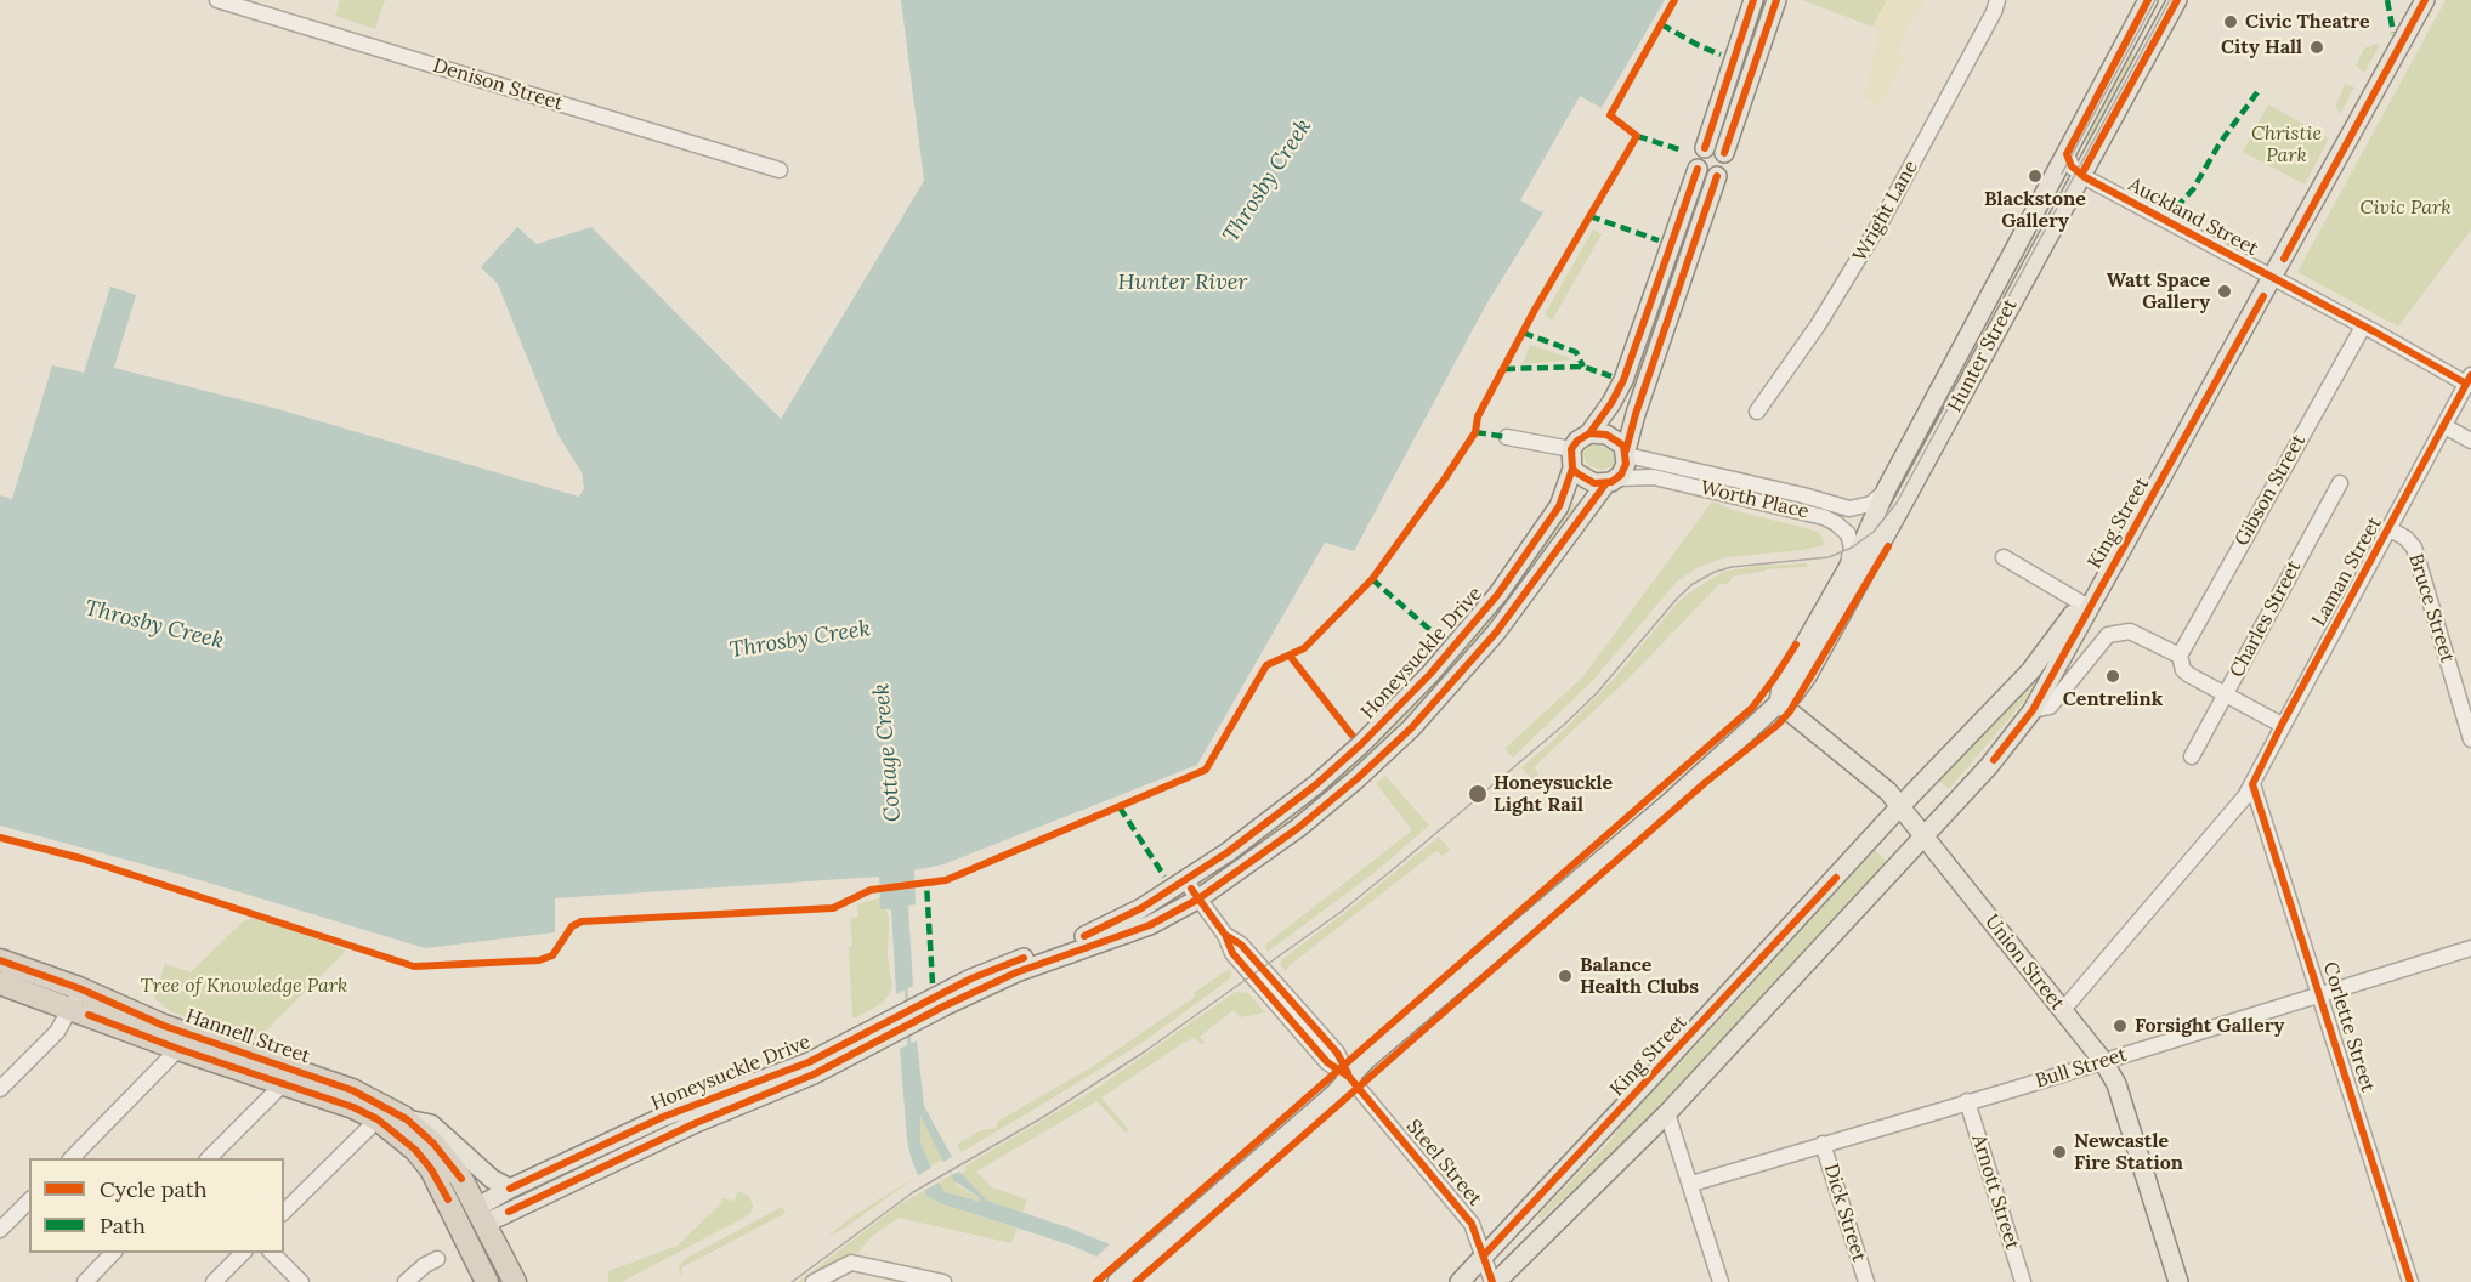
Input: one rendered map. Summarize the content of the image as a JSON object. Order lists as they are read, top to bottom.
{
  "streets": {
    "highway": ["Honeysuckle Drive", "Hannell Street"],
    "main road": ["Hunter Street", "King Street", "Union Street"],
    "street": [
      "Denison Street",
      "Wright Lane",
      "Auckland Street",
      "Gibson Street",
      "Worth Place",
      "Laman Street",
      "Bruce Street",
      "Charles Street",
      "Corlette Street",
      "Bull Street",
      "Steel Street",
      "Arnott Street",
      "Dick Street"
    ]
  },
  "crossings": [
    ["Auckland Street", "Hunter Street"],
    ["Auckland Street", "Gibson Street"],
    ["Auckland Street", "King Street"],
    ["Auckland Street", "Laman Street"],
    ["Hunter Street", "Worth Place"],
    ["Hunter Street", "Union Street"],
    ["Hunter Street", "Steel Street"],
    ["Worth Place", "Honeysuckle Drive"],
    ["King Street", "Union Street"],
    ["King Street", "Steel Street"],
    ["Laman Street", "Bruce Street"],
    ["Laman Street", "Union Street"],
    ["Laman Street", "Corlette Street"],
    ["Honeysuckle Drive", "Hannell Street"],
    ["Honeysuckle Drive", "Steel Street"],
    ["Union Street", "Bull Street"],
    ["Corlette Street", "Bull Street"],
    ["Bull Street", "Arnott Street"],
    ["Bull Street", "Dick Street"]
  ],
  "water": ["Throsby Creek", "Hunter River", "Cottage Creek"],
  "parks": ["Christie Park", "Civic Park", "Tree of Knowledge Park"],
  "places": [
    "Civic Theatre",
    "City Hall",
    "Blackstone Gallery",
    "Watt Space Gallery",
    "Centrelink",
    "Honeysuckle Light Rail",
    "Balance Health Clubs",
    "Forsight Gallery",
    "Newcastle Fire Station"
  ],
  "legend": ["Cycle path", "Path"]
}
